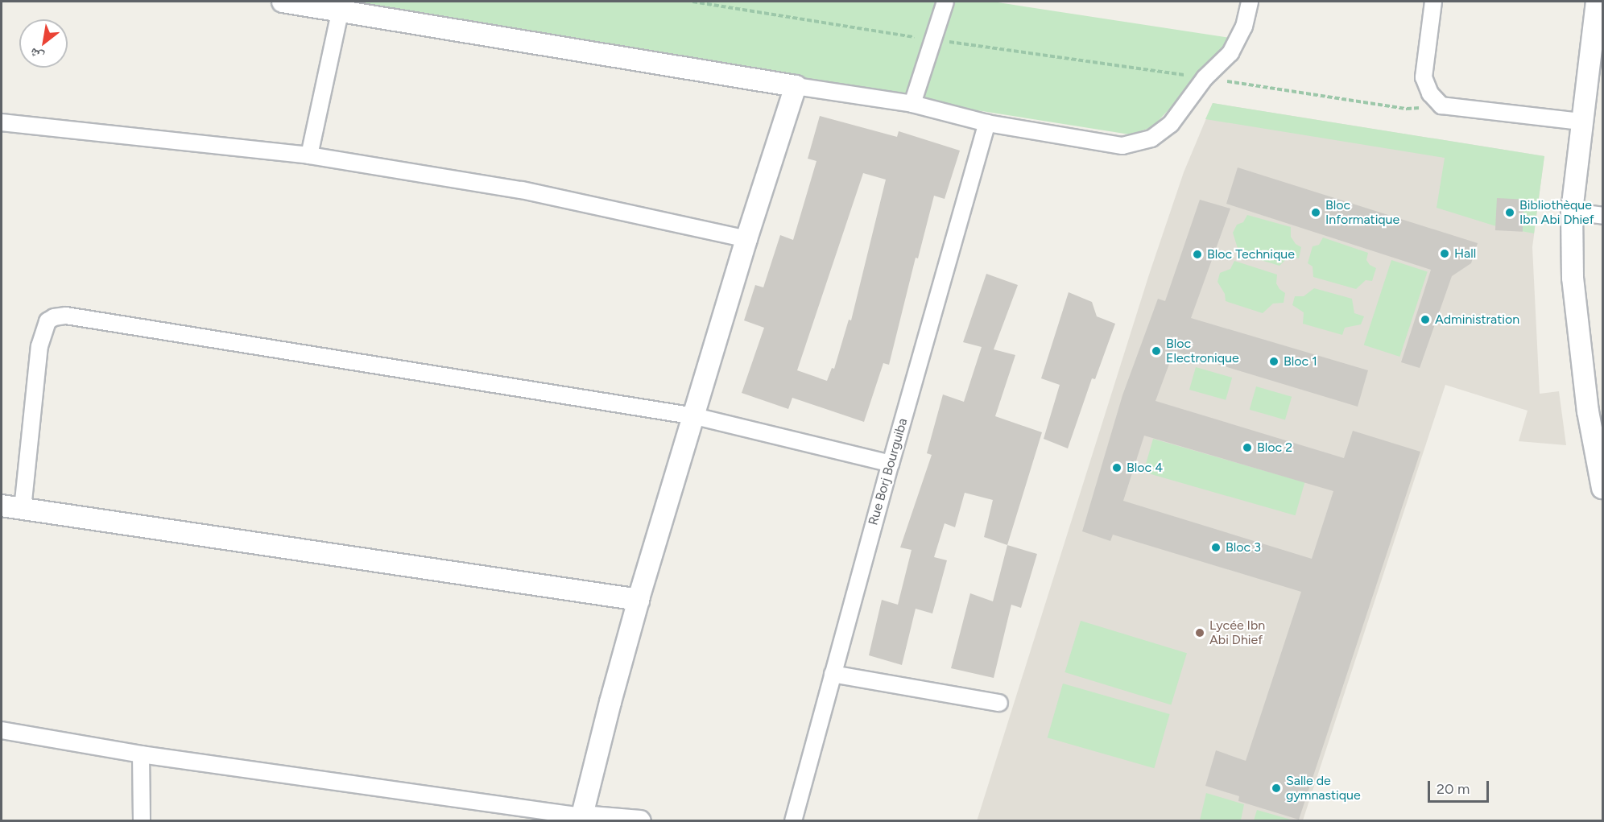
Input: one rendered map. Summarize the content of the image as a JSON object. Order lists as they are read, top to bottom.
{
  "streets": {
    "street": ["Rue Borj Bourguiba"]
  },
  "places": [
    "Bloc Informatique",
    "Bibliothèque Ibn Abi Dhief",
    "Hall",
    "Bloc Technique",
    "Administration",
    "Bloc Electronique",
    "Bloc 1",
    "Bloc 2",
    "Bloc 4",
    "Bloc 3",
    "Lycée Ibn Abi Dhief",
    "Salle de gymnastique"
  ],
  "scale_bar": "20 m",
  "north": "bottom left"
}
